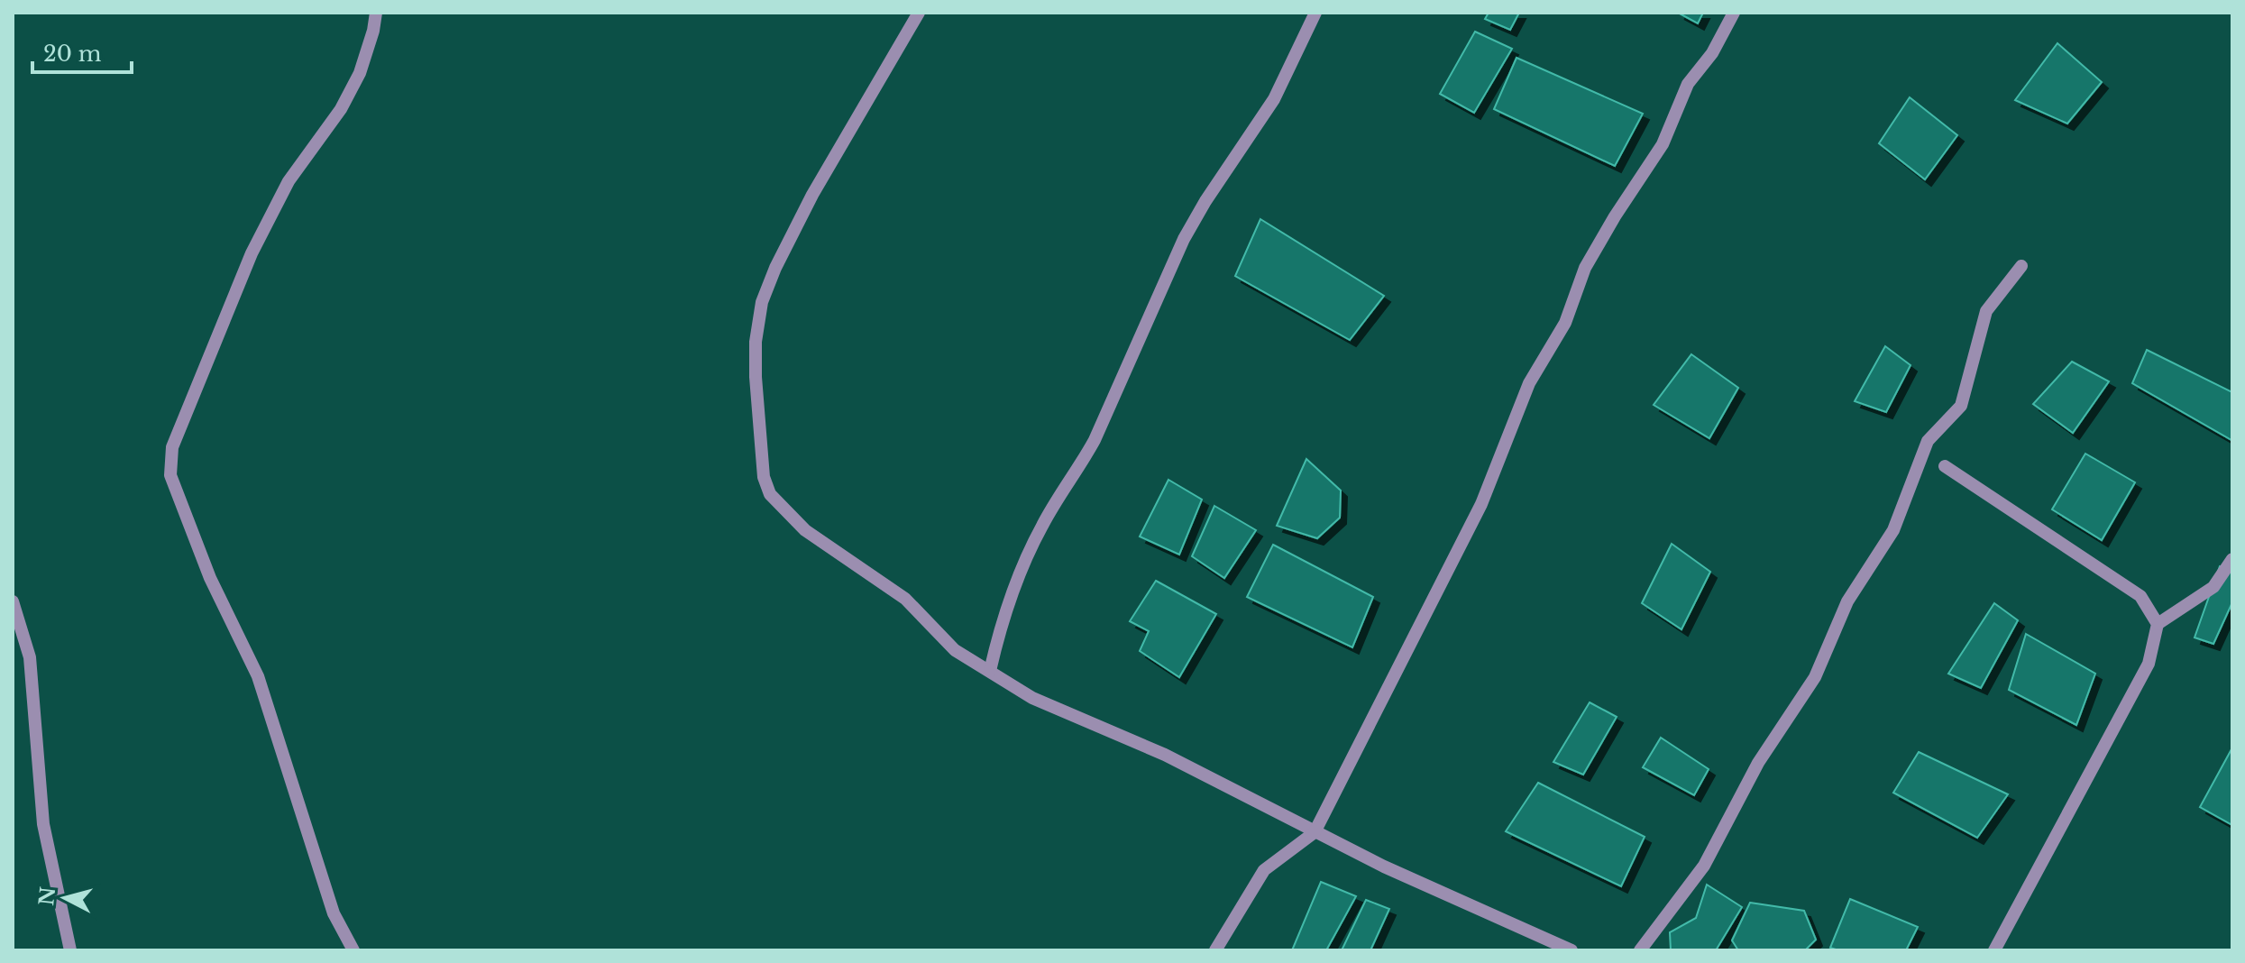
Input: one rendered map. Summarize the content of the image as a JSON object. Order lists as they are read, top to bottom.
{
  "scale_bar": "20 m",
  "north": "left"
}
